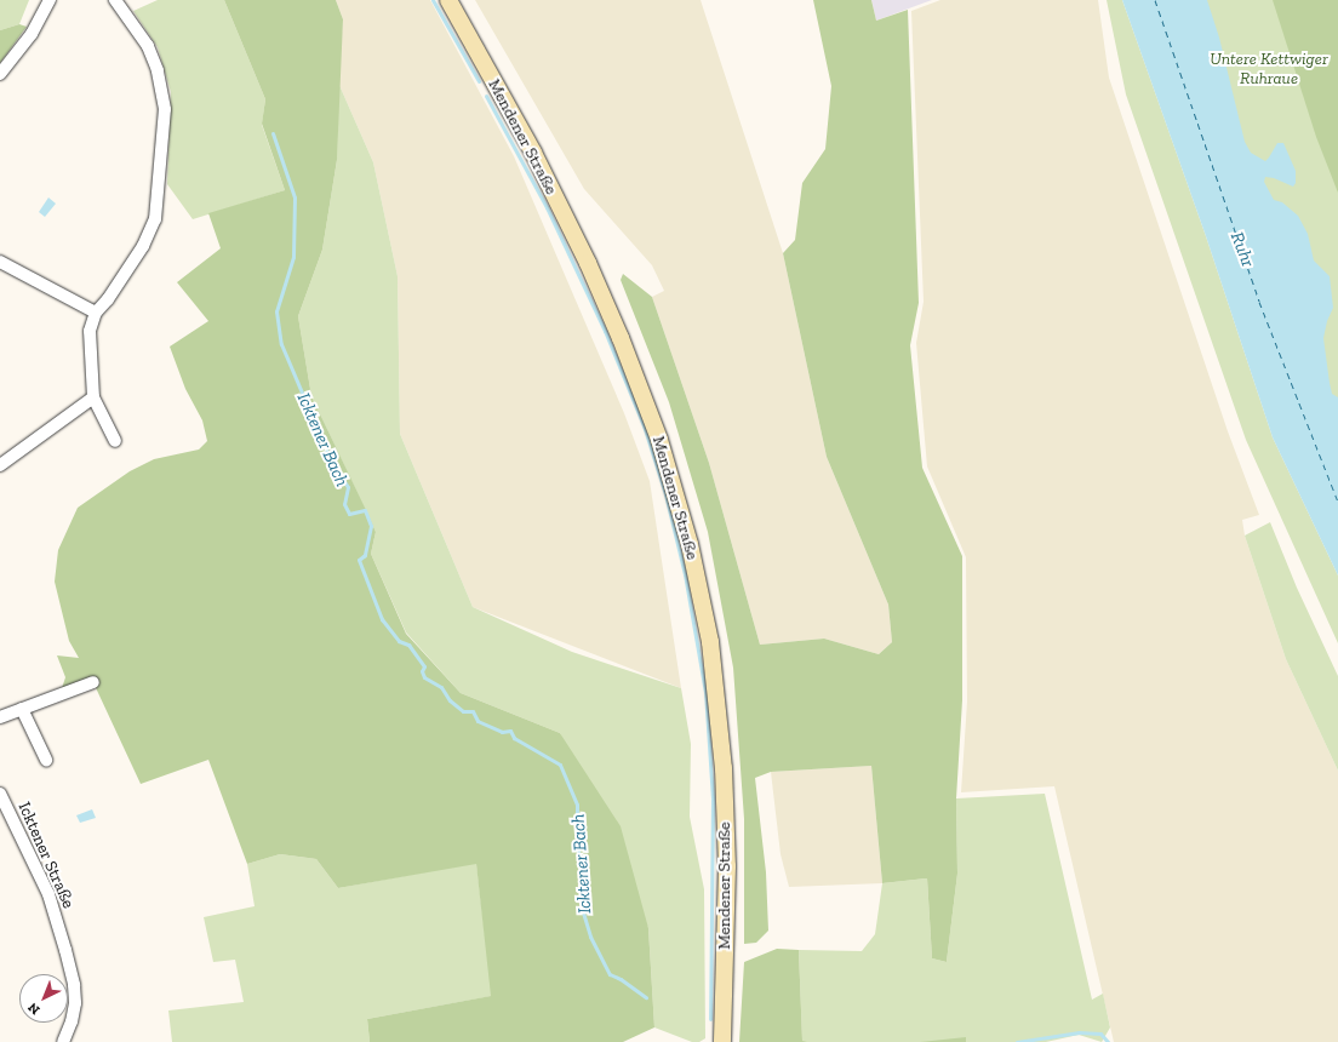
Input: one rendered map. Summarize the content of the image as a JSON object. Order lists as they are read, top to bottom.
{
  "streets": {
    "main road": ["Mendener Straße"],
    "street": ["Icktener Straße"]
  },
  "water": ["Ruhr", "Icktener Bach"],
  "parks": ["Untere Kettwiger Ruhraue"],
  "north": "bottom left"
}
